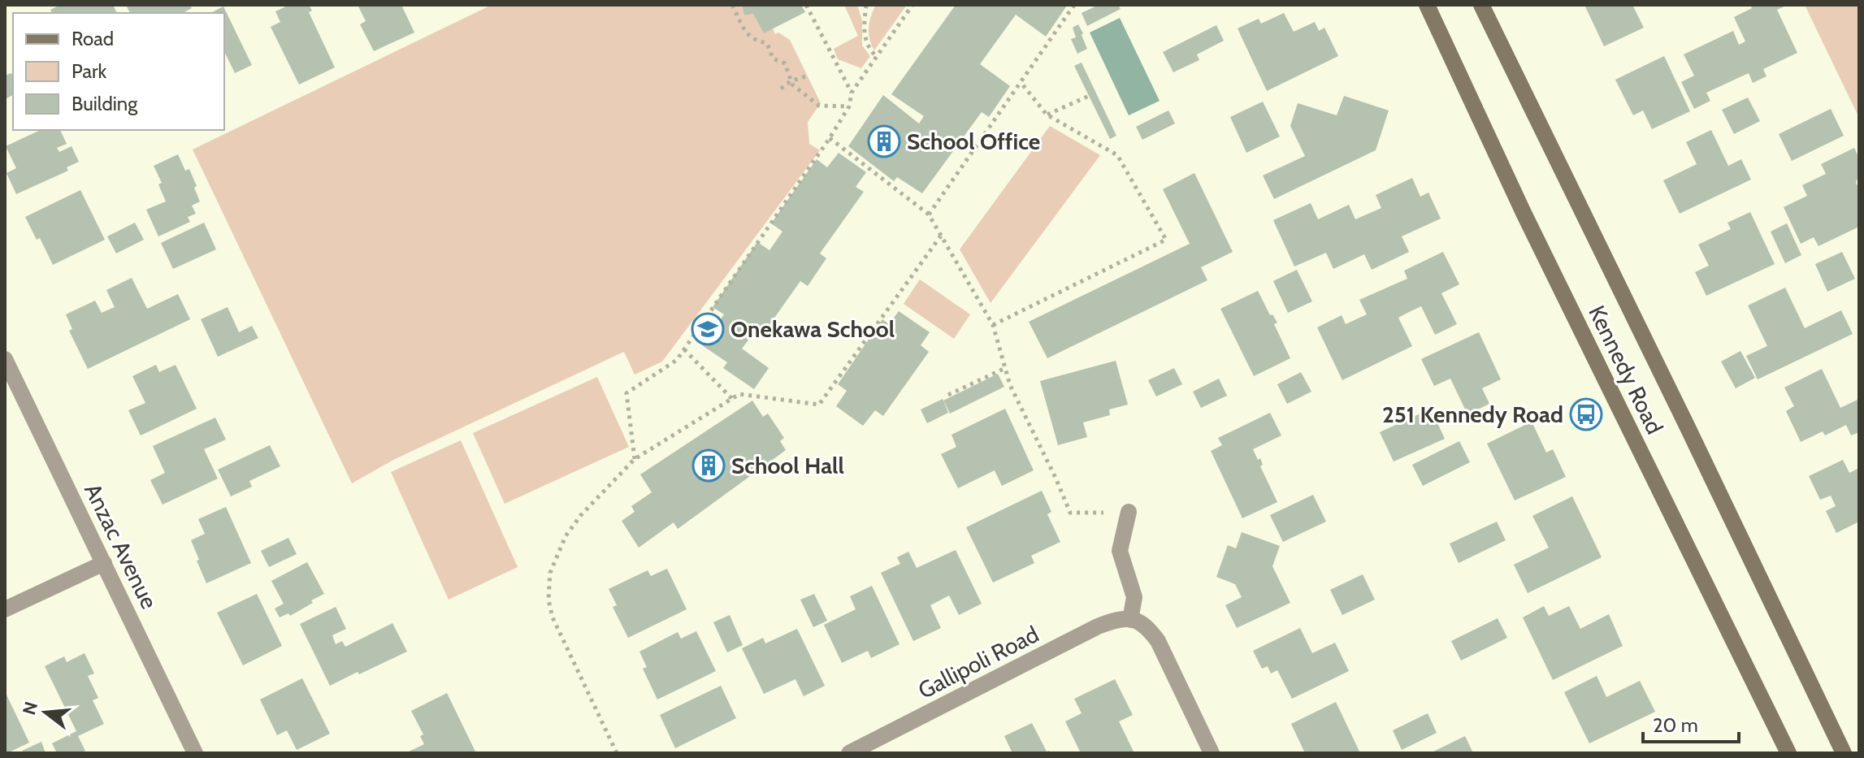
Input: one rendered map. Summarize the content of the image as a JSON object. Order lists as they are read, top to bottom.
{
  "streets": {
    "main road": ["Kennedy Road"],
    "street": ["Anzac Avenue", "Gallipoli Road"]
  },
  "places": {
    "building": ["School Office", "School Hall"],
    "school or university": ["Onekawa School"],
    "bus stop": ["251 Kennedy Road"]
  },
  "legend": ["Road", "Park", "Building"],
  "scale_bar": "20 m",
  "north": "left"
}
